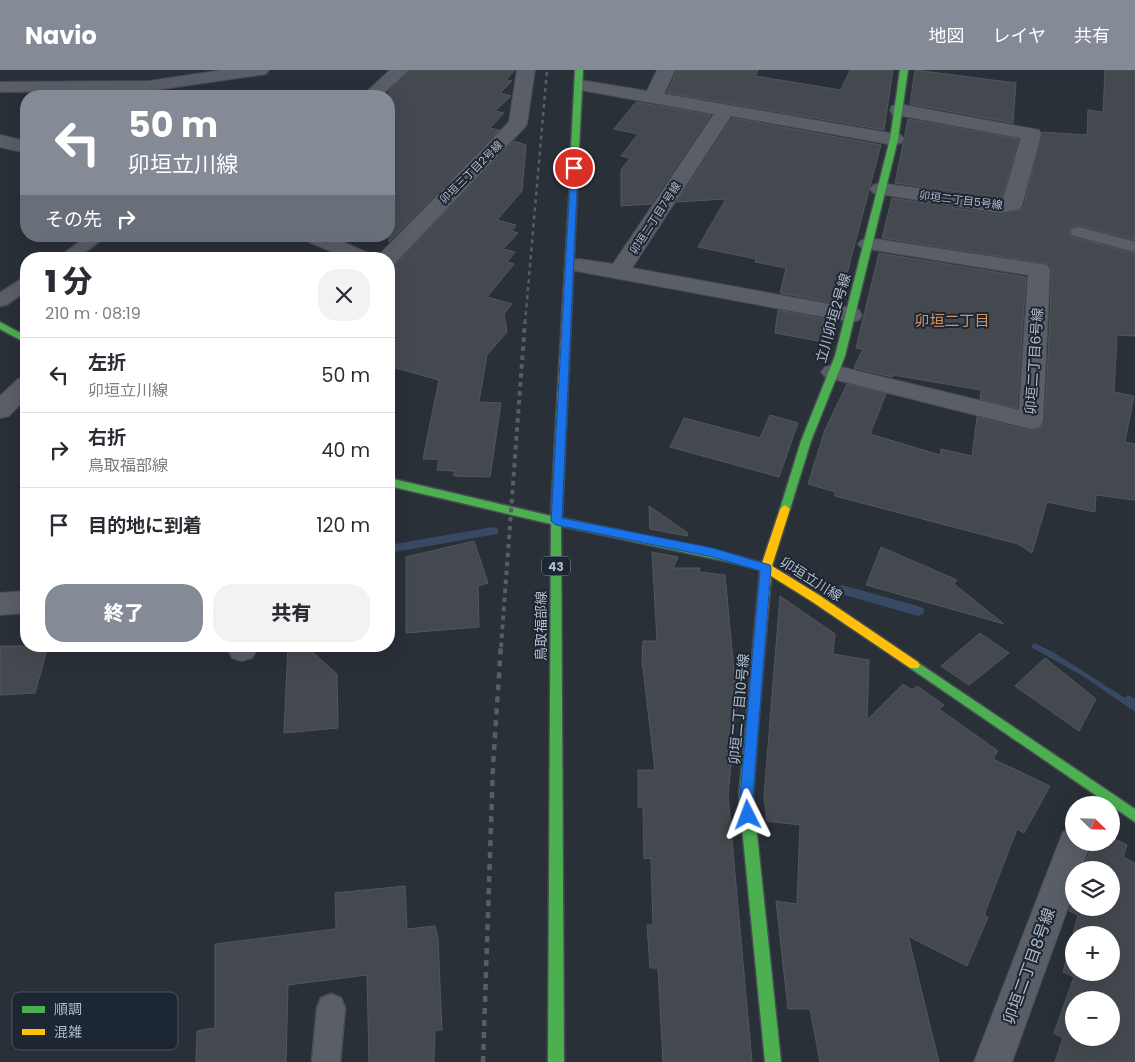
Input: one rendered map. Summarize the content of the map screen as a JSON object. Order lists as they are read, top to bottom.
{
  "streets": {
    "street": [
      "卯垣三丁目2号線",
      "卯垣二丁目5号線",
      "卯垣二丁目7号線",
      "立川卯垣2号線",
      "卯垣二丁目6号線",
      "43",
      "卯垣立川線",
      "鳥取福部線",
      "卯垣二丁目10号線",
      "卯垣二丁目8号線"
    ]
  },
  "crossings": [
    ["卯垣二丁目5号線", "立川卯垣2号線"],
    ["卯垣二丁目7号線", "立川卯垣2号線"],
    ["立川卯垣2号線", "卯垣二丁目6号線"],
    ["立川卯垣2号線", "卯垣立川線"],
    ["立川卯垣2号線", "卯垣二丁目10号線"],
    ["卯垣立川線", "鳥取福部線"],
    ["卯垣立川線", "卯垣二丁目10号線"]
  ],
  "districts": ["卯垣二丁目"],
  "legend": ["順調", "混雑"],
  "north": "bottom right",
  "page": {
    "header": "Navio",
    "nav": ["地図", "レイヤ", "共有"],
    "turn": ["50 m", "卯垣立川線"],
    "then": "その先",
    "heading": ["1 分", "210 m · 08:19"],
    "list": [
      {
        "name": "左折",
        "note": "卯垣立川線",
        "value": "50 m"
      },
      {
        "name": "右折",
        "note": "鳥取福部線",
        "value": "40 m"
      },
      {
        "name": "目的地に到着",
        "value": "120 m"
      }
    ],
    "buttons": ["終了", "共有"],
    "map_buttons": ["+", "−"]
  }
}
